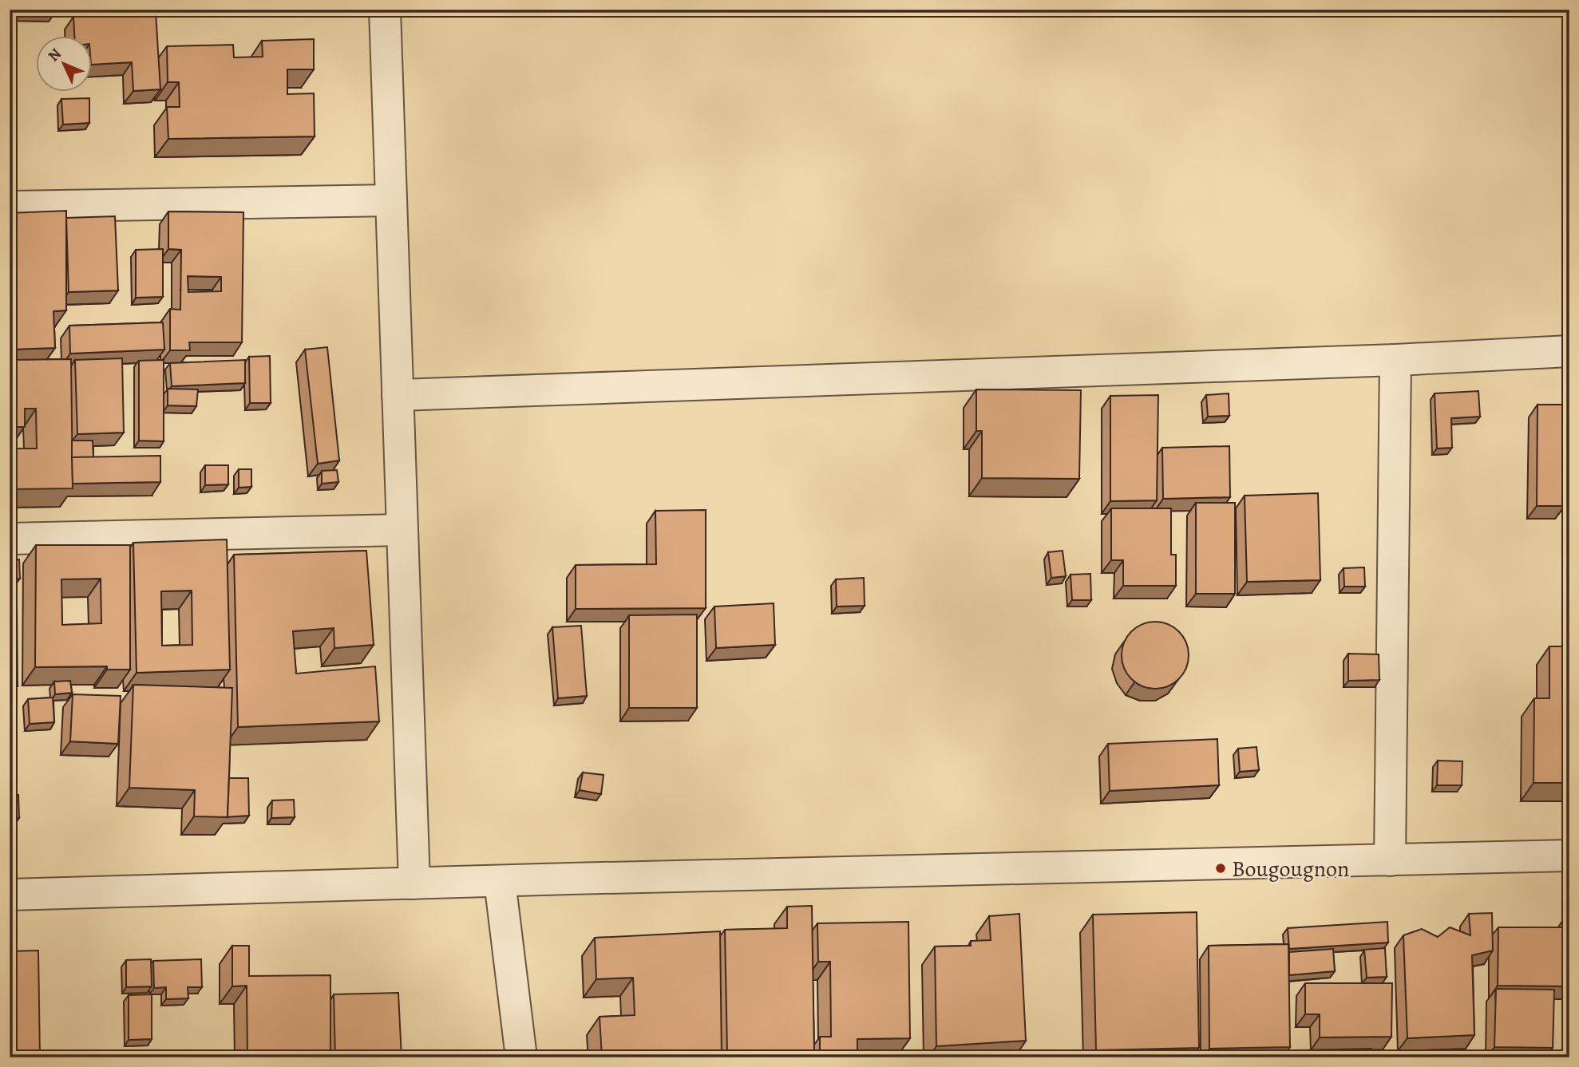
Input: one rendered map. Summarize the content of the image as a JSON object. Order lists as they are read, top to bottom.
{
  "places": ["Bougougnon"],
  "north": "top left"
}
